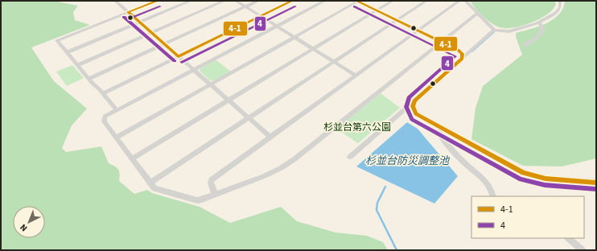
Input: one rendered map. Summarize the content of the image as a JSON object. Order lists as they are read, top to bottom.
{
  "water": ["杉並台防災調整池"],
  "parks": ["杉並台第六公園"],
  "lines": ["transit line 4-1", "transit line 4"],
  "legend": ["4-1", "4"],
  "north": "bottom left"
}
